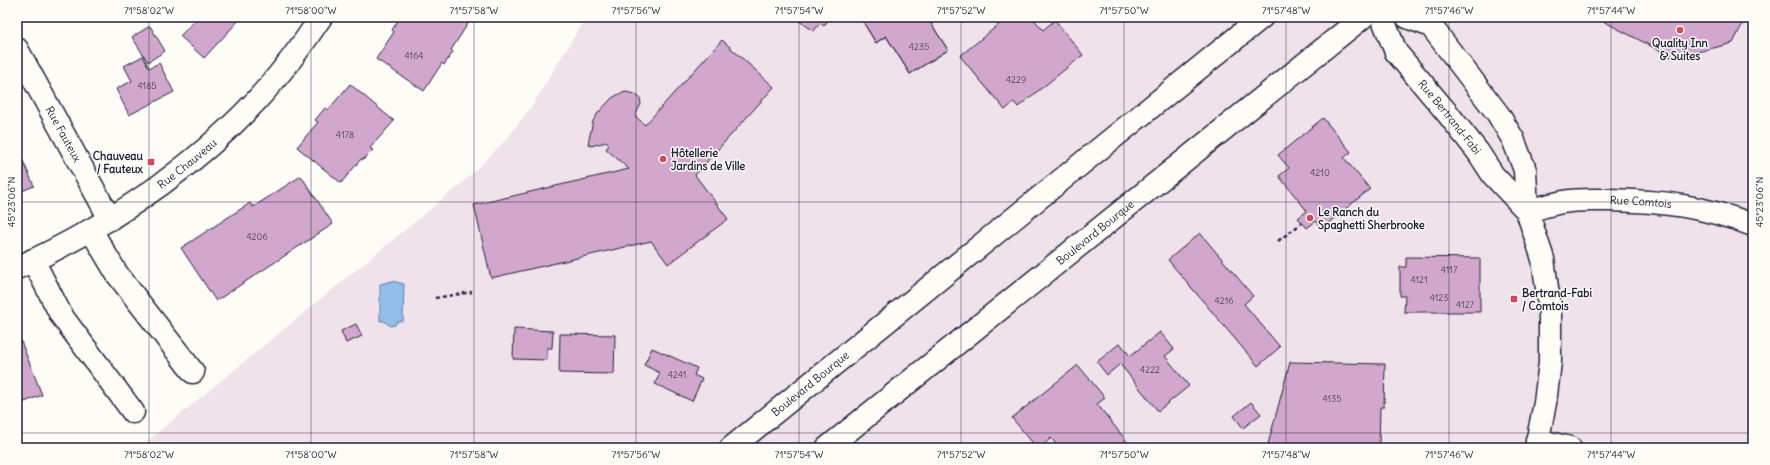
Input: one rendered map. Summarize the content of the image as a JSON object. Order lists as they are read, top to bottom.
{
  "streets": {
    "street": [
      "Rue Bertrand-Fabi",
      "Rue Fauteux",
      "Rue Chauveau",
      "Rue Comtois",
      "Boulevard Bourque"
    ]
  },
  "crossings": [
    ["Rue Bertrand-Fabi", "Rue Comtois"],
    ["Rue Fauteux", "Rue Chauveau"]
  ],
  "places": {
    "other": ["Quality Inn & Suites", "Hôtellerie Jardins de Ville", "Le Ranch du Spaghetti Sherbrooke"],
    "transit": ["Chauveau / Fauteux", "Bertrand-Fabi / Comtois"]
  },
  "house_numbers": [
    "4235",
    "4164",
    "4229",
    "4185",
    "4178",
    "4210",
    "4206",
    "4117",
    "4121",
    "4123",
    "4216",
    "4127",
    "4222",
    "4241",
    "4135"
  ],
  "coordinates": [
    "71°58'02\"W",
    "71°58'00\"W",
    "71°57'58\"W",
    "71°57'56\"W",
    "71°57'54\"W",
    "71°57'52\"W",
    "71°57'50\"W",
    "71°57'48\"W",
    "71°57'46\"W",
    "71°57'44\"W",
    "45°23'06\"N"
  ]
}
